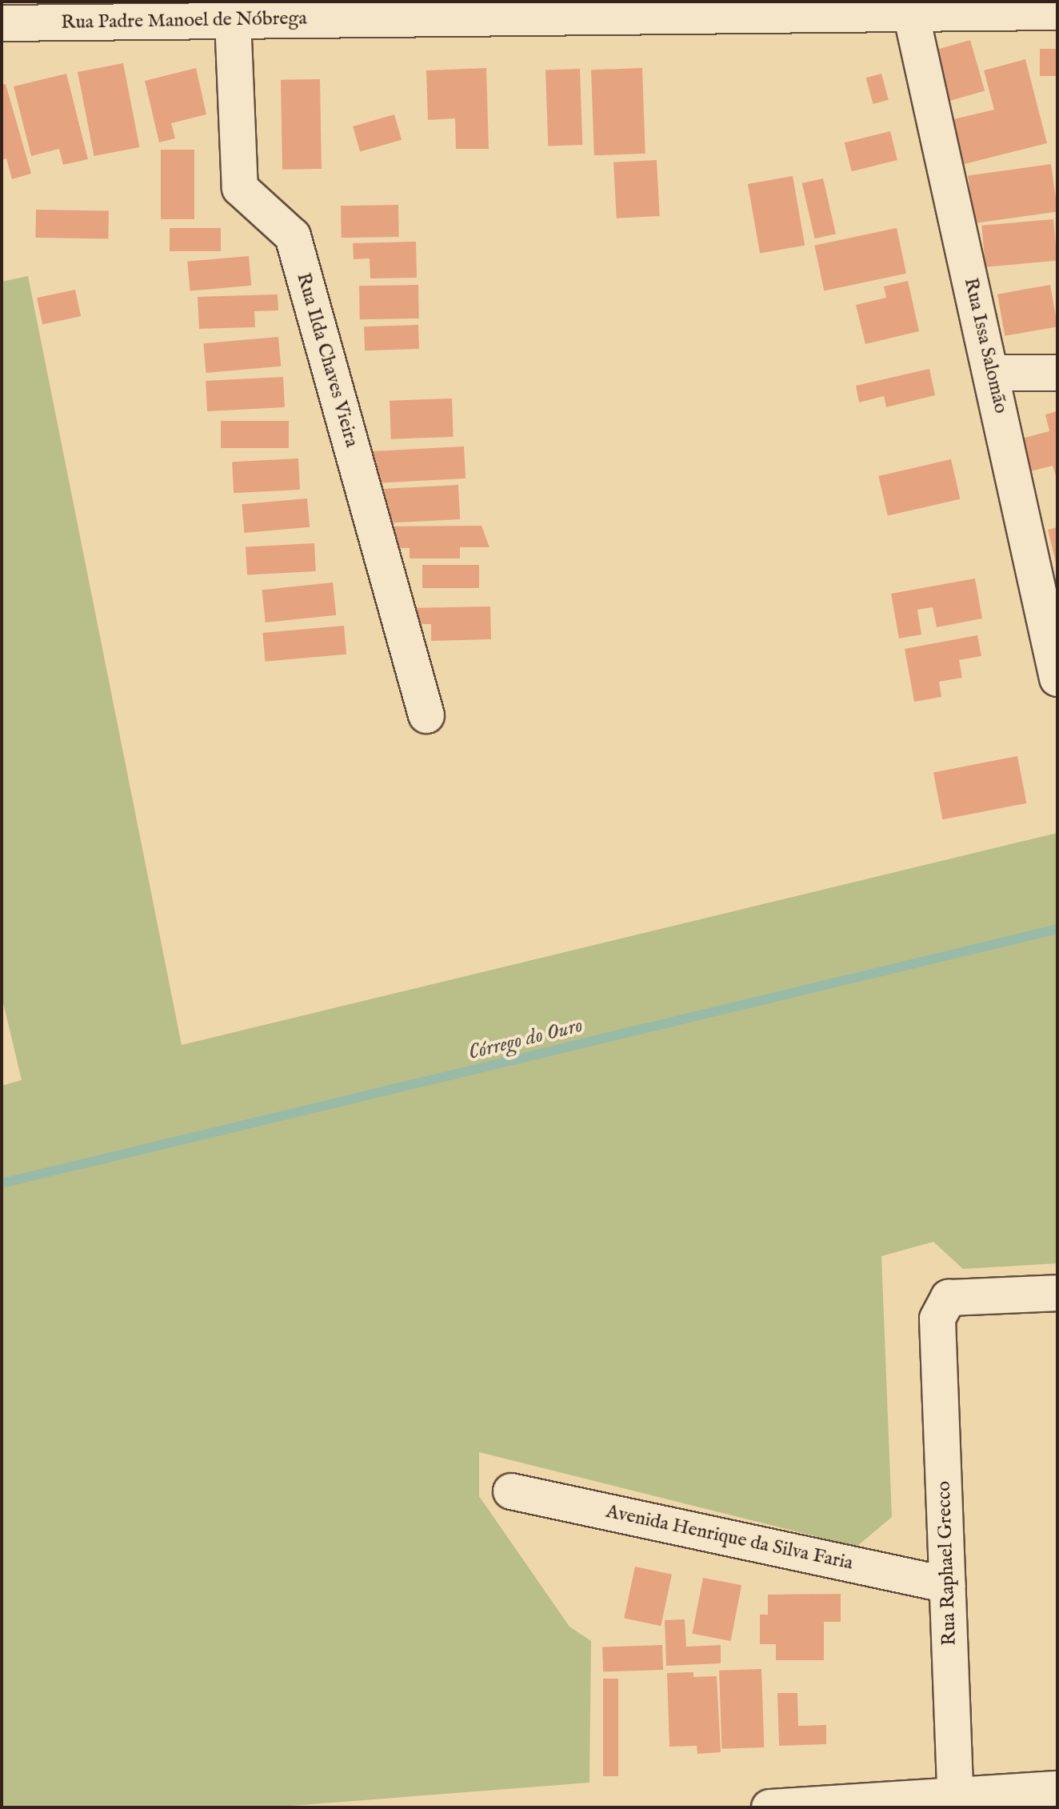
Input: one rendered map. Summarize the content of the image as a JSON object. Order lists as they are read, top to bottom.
{
  "streets": {
    "street": [
      "Rua Padre Manoel de Nóbrega",
      "Rua Issa Salomão",
      "Rua Ilda Chaves Vieira",
      "Avenida Henrique da Silva Faria",
      "Rua Raphael Grecco"
    ]
  },
  "crossings": [
    ["Rua Padre Manoel de Nóbrega", "Rua Issa Salomão"],
    ["Rua Padre Manoel de Nóbrega", "Rua Ilda Chaves Vieira"],
    ["Avenida Henrique da Silva Faria", "Rua Raphael Grecco"]
  ],
  "water": ["Córrego do Ouro"]
}
